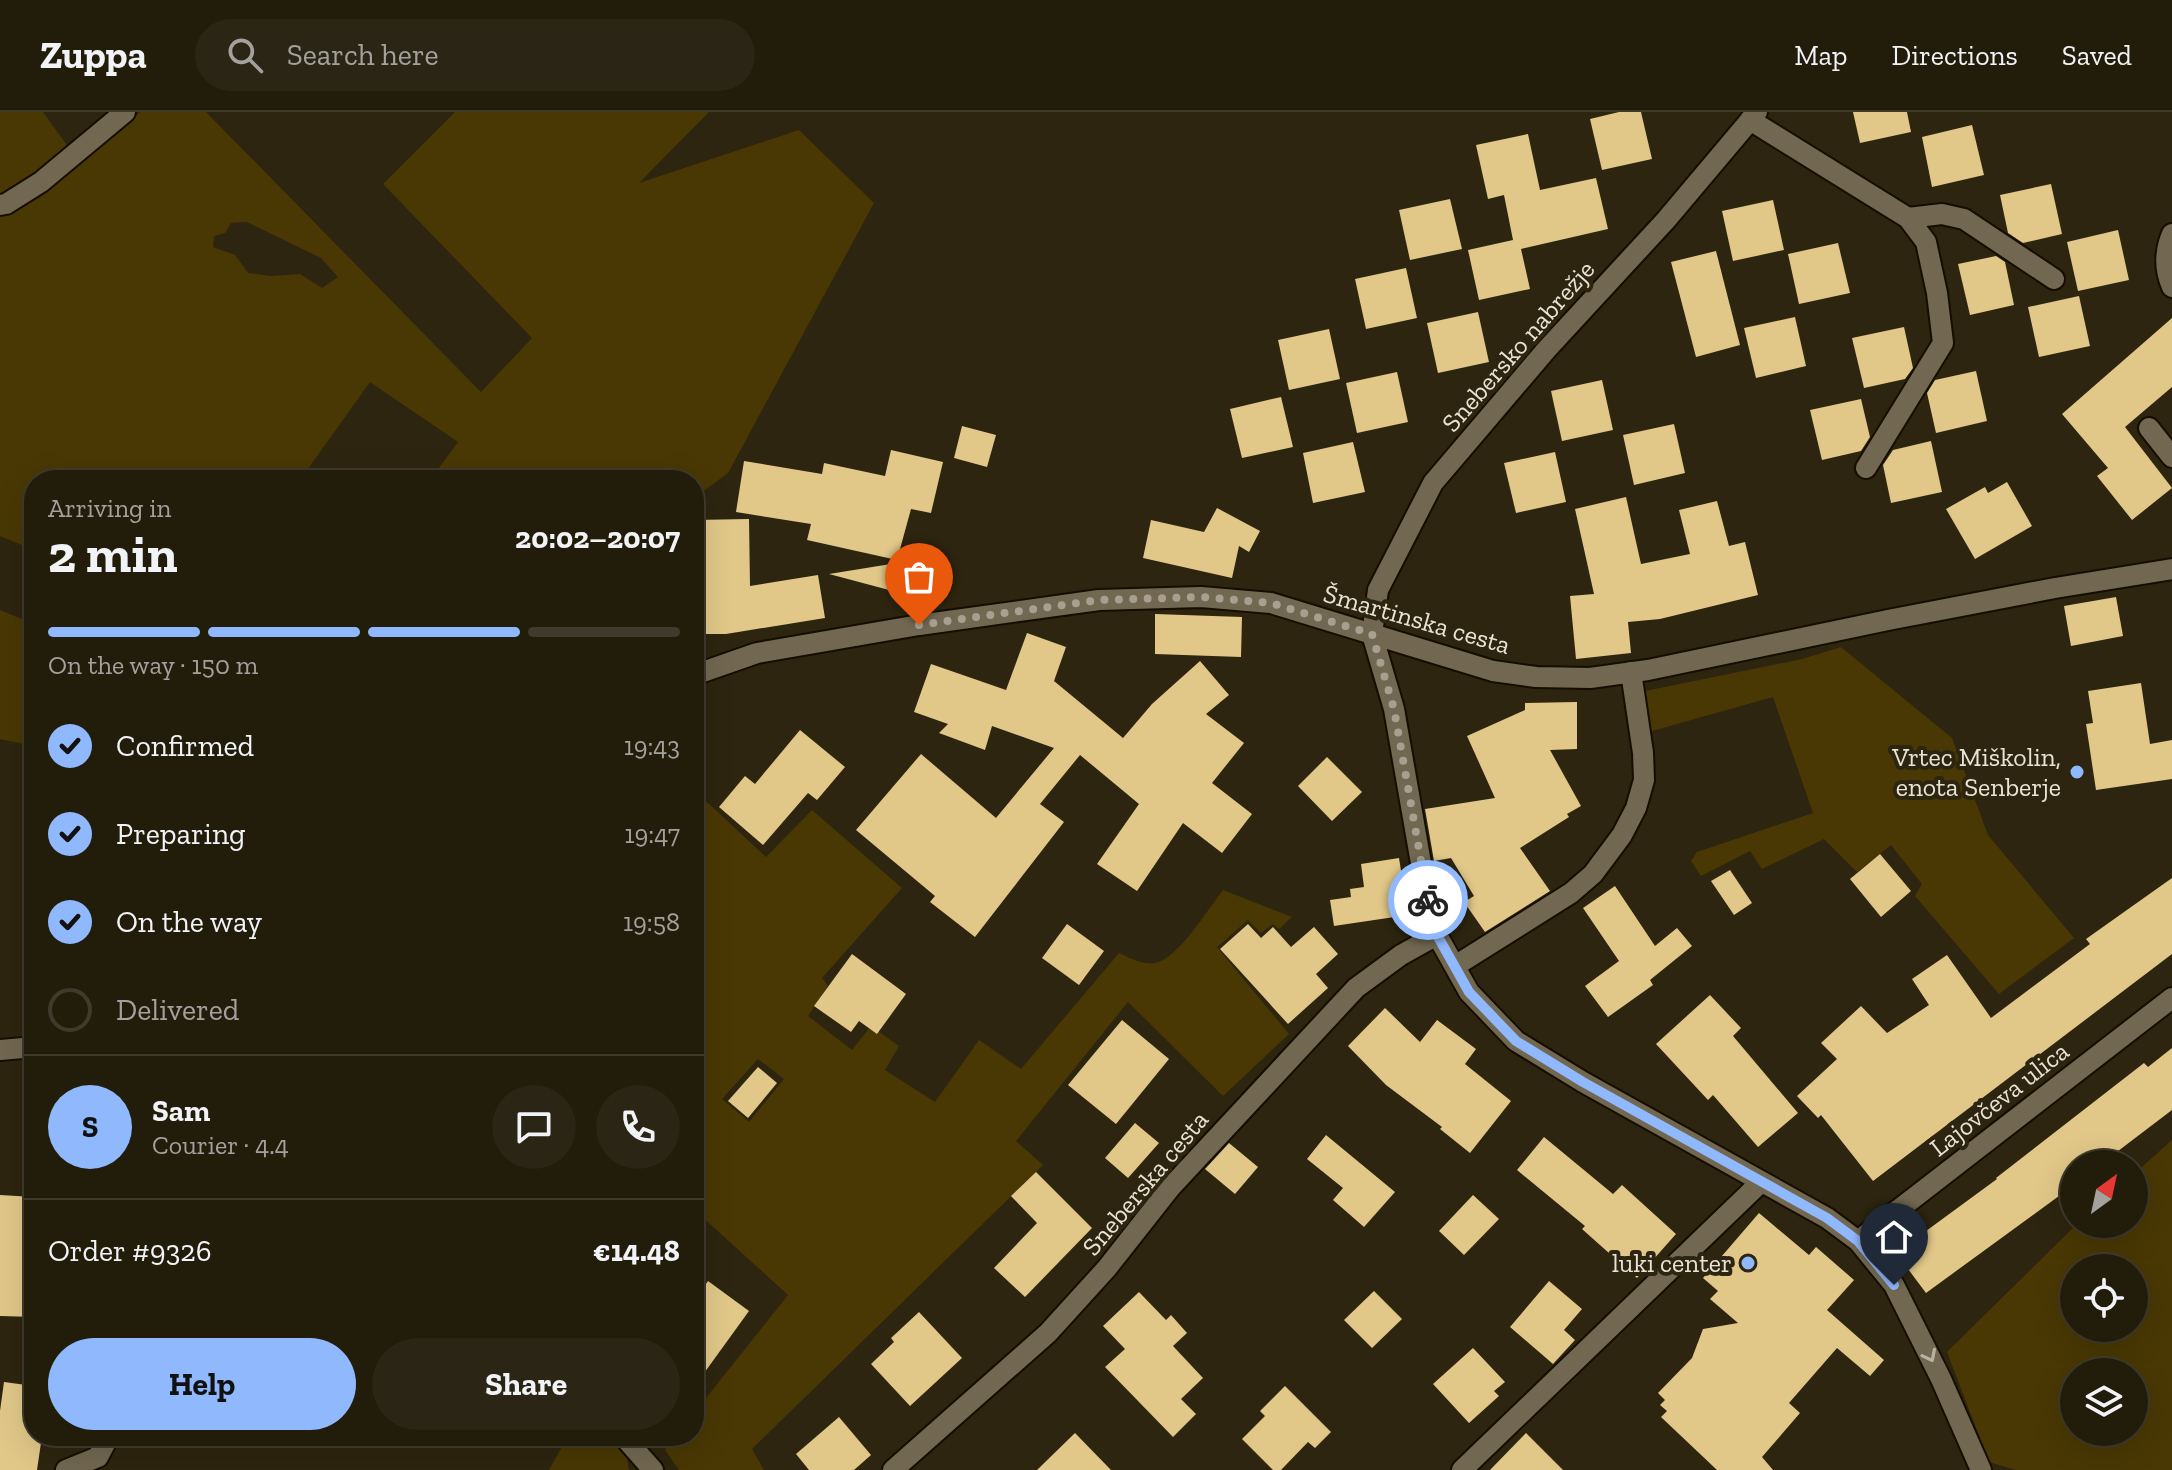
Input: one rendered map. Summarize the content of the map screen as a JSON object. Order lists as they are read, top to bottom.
{
  "streets": {
    "street": [
      "Snebersko nabrežje",
      "Šmartinska cesta",
      "Lajovčeva ulica",
      "Sneberska cesta"
    ]
  },
  "crossings": [
    ["Snebersko nabrežje", "Šmartinska cesta"]
  ],
  "places": ["Vrtec Miškolin, enota Senberje", "luki center"],
  "north": "top right",
  "page": {
    "header": "Zuppa",
    "search": "Search here",
    "nav": ["Map", "Directions", "Saved"],
    "heading": ["2 min", "Arriving in", "20:02–20:07"],
    "panel": [
      "Sam",
      "Courier · 4.4",
      "Order #9326",
      "€14.48"
    ],
    "bar": "On the way · 150 m",
    "list": [
      ["Confirmed", "19:43"],
      ["Preparing", "19:47"],
      ["On the way", "19:58"],
      "Delivered"
    ],
    "round": "S",
    "buttons": ["Help", "Share"]
  }
}
